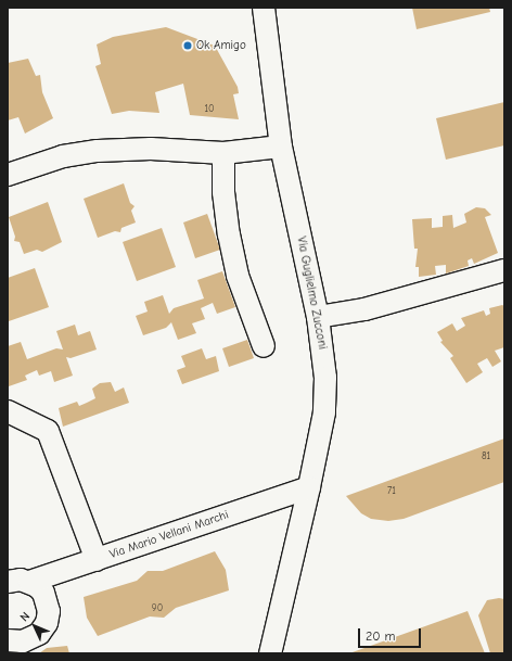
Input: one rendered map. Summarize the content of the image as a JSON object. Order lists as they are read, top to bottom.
{
  "streets": {
    "street": ["Via Guglielmo Zucconi", "Via Mario Vellani Marchi"]
  },
  "crossings": [
    ["Via Guglielmo Zucconi", "Via Mario Vellani Marchi"]
  ],
  "places": ["Ok Amigo"],
  "house_numbers": [
    "10",
    "81",
    "71",
    "90"
  ],
  "scale_bar": "20 m",
  "north": "top left"
}
